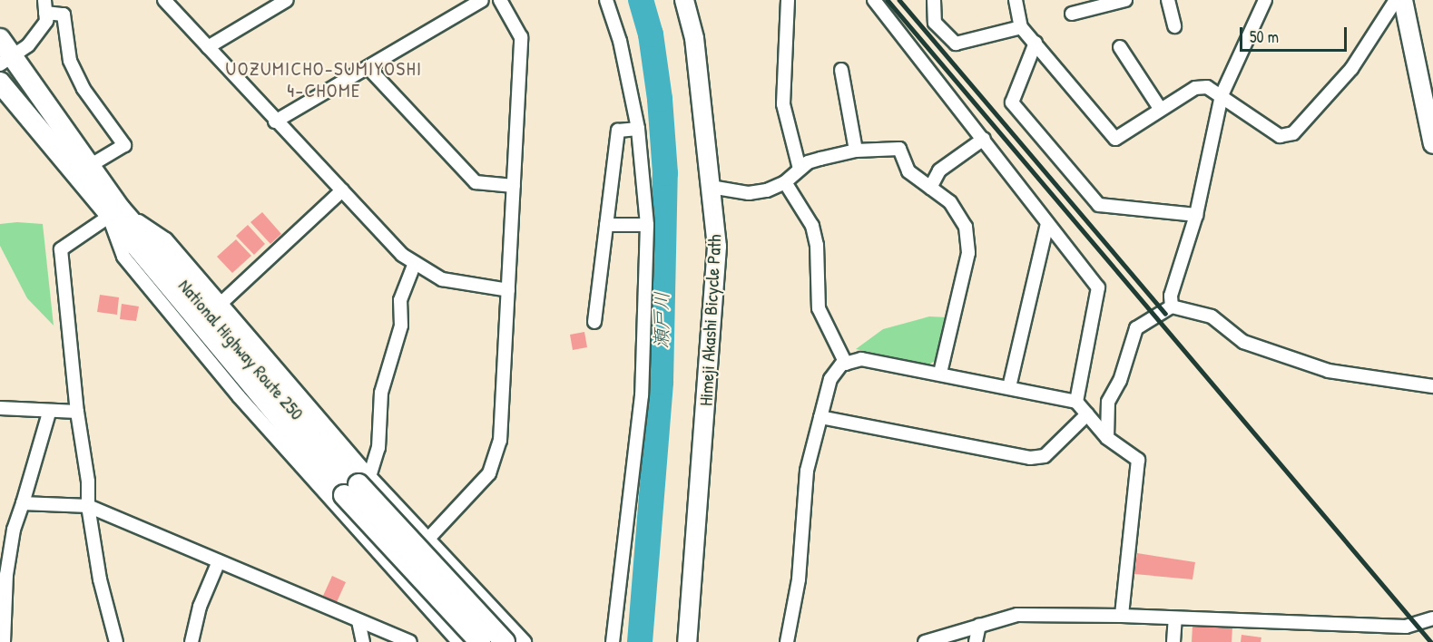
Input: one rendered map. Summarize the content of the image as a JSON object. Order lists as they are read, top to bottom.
{
  "streets": {
    "highway": ["National Highway Route 250"],
    "main road": ["Himeji Akashi Bicycle Path"]
  },
  "districts": ["UOZUMICHO-SUMIYOSHI 4-CHOME"],
  "water": ["瀬戸川"],
  "scale_bar": "50 m"
}
